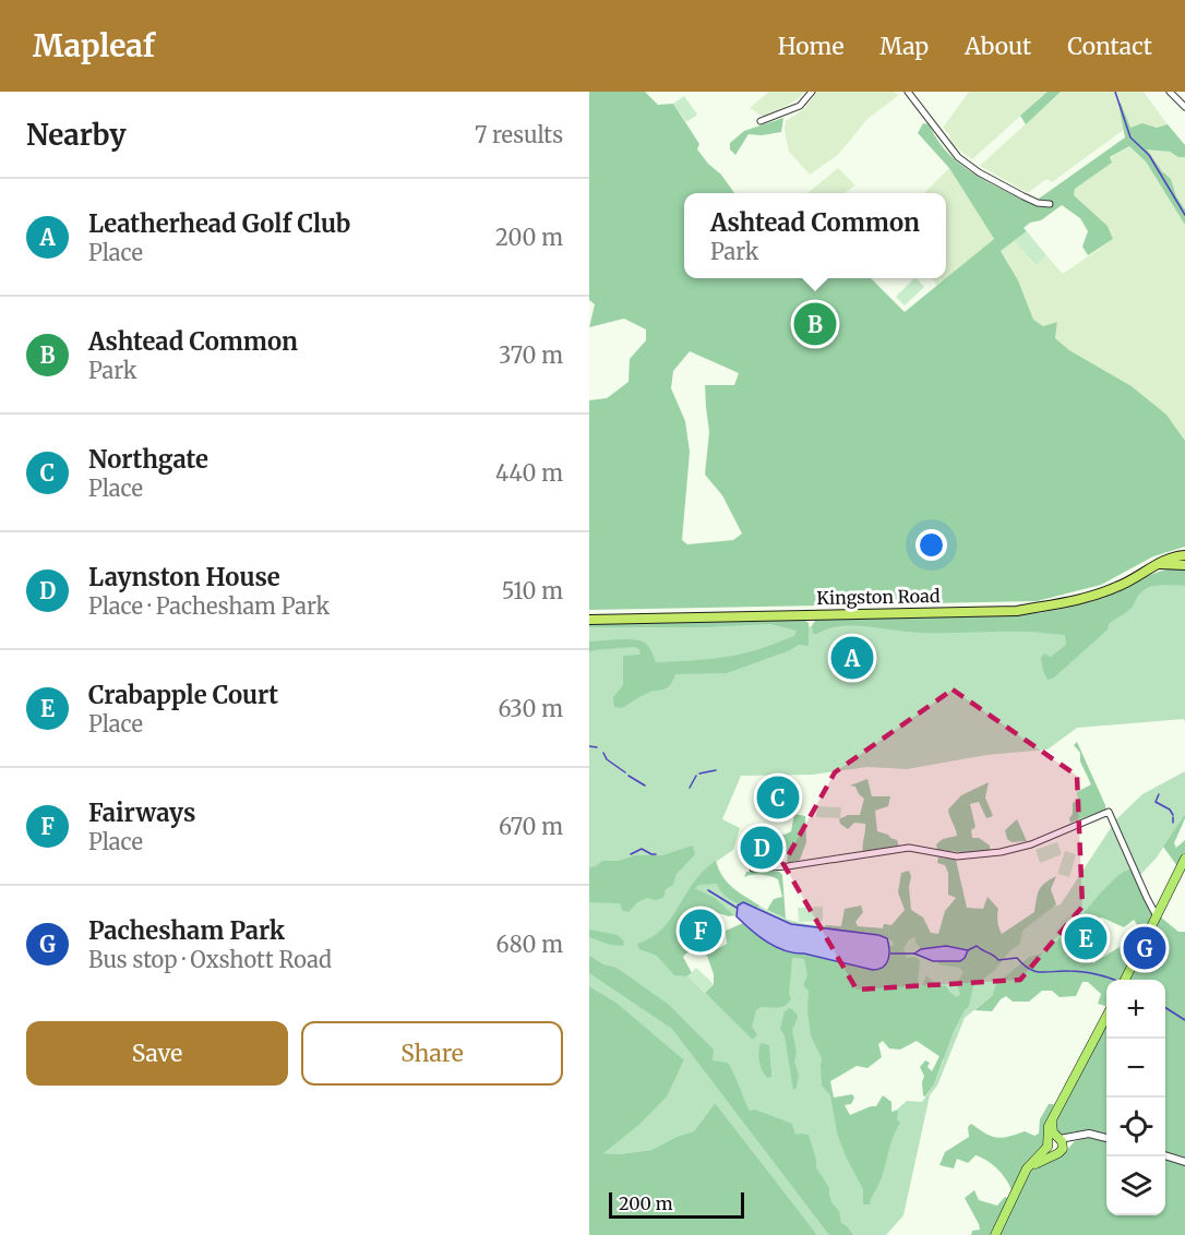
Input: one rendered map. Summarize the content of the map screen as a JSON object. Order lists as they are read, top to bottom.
{
  "streets": {
    "highway": ["Kingston Road"]
  },
  "scale_bar": "200 m",
  "page": {
    "header": "Mapleaf",
    "nav": [
      "Home",
      "Map",
      "About",
      "Contact"
    ],
    "heading": ["Nearby", "7 results"],
    "list": [
      {
        "mark": "A",
        "name": "Leatherhead Golf Club",
        "note": "Place",
        "value": "200 m"
      },
      {
        "mark": "B",
        "name": "Ashtead Common",
        "note": "Park",
        "value": "370 m"
      },
      {
        "mark": "C",
        "name": "Northgate",
        "note": "Place",
        "value": "440 m"
      },
      {
        "mark": "D",
        "name": "Laynston House",
        "note": "Place · Pachesham Park",
        "value": "510 m"
      },
      {
        "mark": "E",
        "name": "Crabapple Court",
        "note": "Place",
        "value": "630 m"
      },
      {
        "mark": "F",
        "name": "Fairways",
        "note": "Place",
        "value": "670 m"
      },
      {
        "mark": "G",
        "name": "Pachesham Park",
        "note": "Bus stop · Oxshott Road",
        "value": "680 m"
      }
    ],
    "popup": ["Ashtead Common", "Park"],
    "pins": [
      "B",
      "A",
      "C",
      "D",
      "F",
      "E",
      "G"
    ],
    "map_buttons": ["+", "−"],
    "buttons": ["Save", "Share"],
    "scale": "200 m"
  }
}
